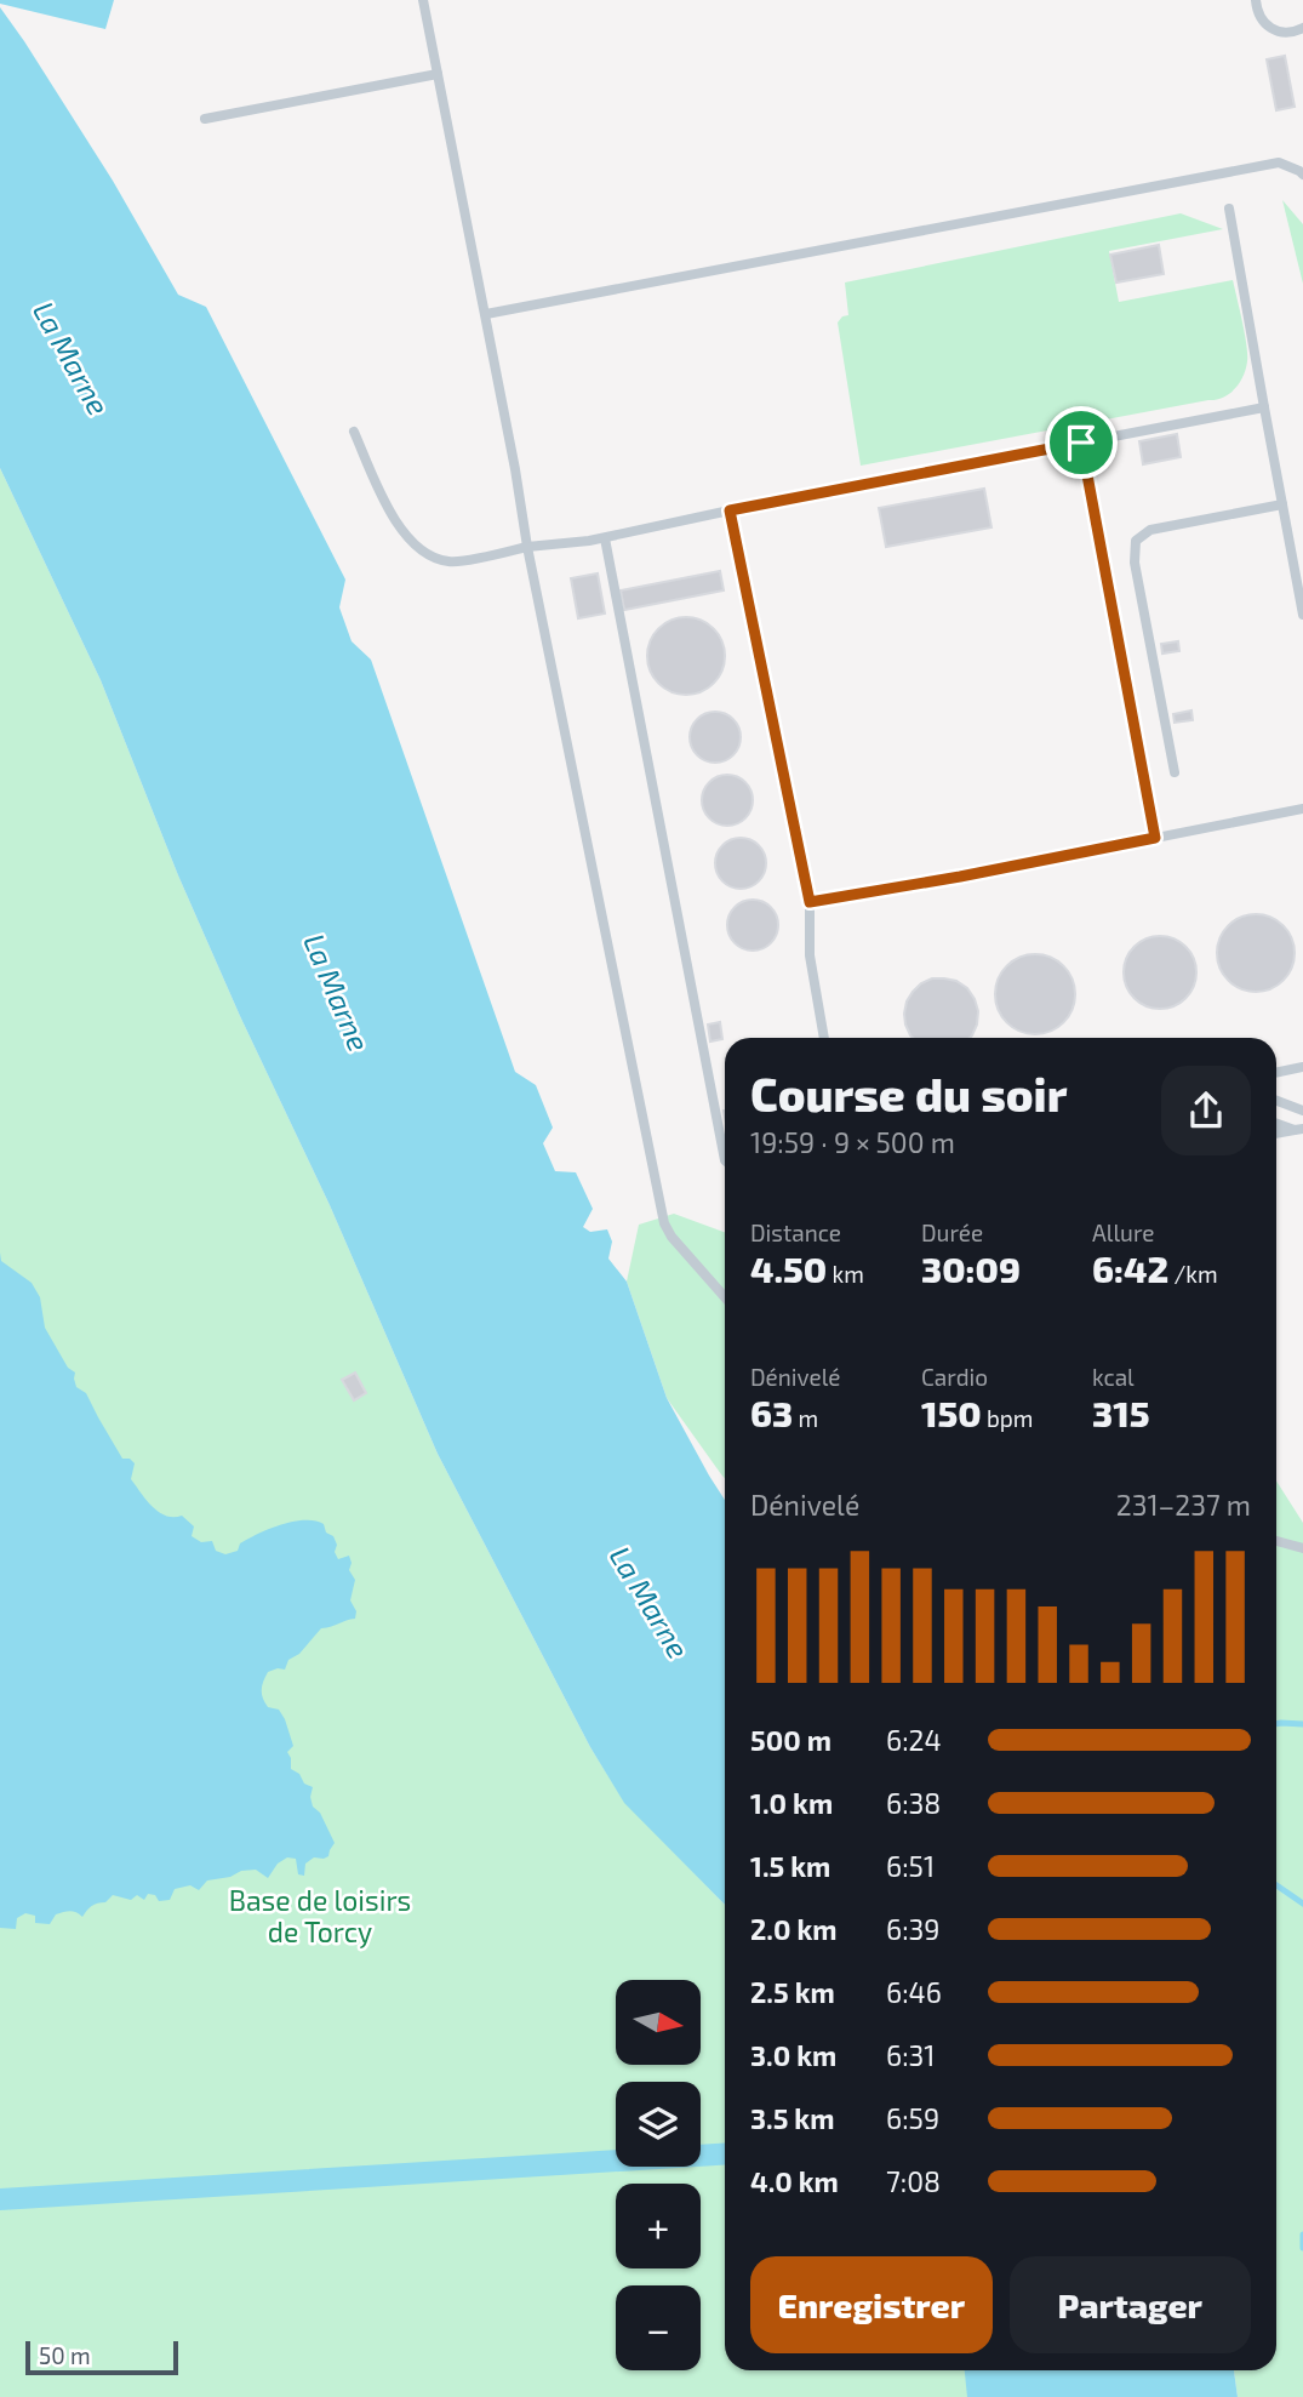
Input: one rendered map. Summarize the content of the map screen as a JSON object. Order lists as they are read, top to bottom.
{
  "water": ["La Marne"],
  "parks": ["Base de loisirs de Torcy"],
  "scale_bar": "50 m",
  "north": "right",
  "page": {
    "heading": ["Course du soir", "19:59 · 9 × 500 m"],
    "stats": [
      ["Distance", "4.50 km"],
      ["Durée", "30:09"],
      ["Allure", "6:42 /km"],
      ["Dénivelé", "63 m"],
      ["Cardio", "150 bpm"],
      ["kcal", "315"]
    ],
    "chart": ["Dénivelé", "231–237 m"],
    "list": [
      {
        "name": "500 m",
        "note": "6:24"
      },
      {
        "name": "1.0 km",
        "note": "6:38"
      },
      {
        "name": "1.5 km",
        "note": "6:51"
      },
      {
        "name": "2.0 km",
        "note": "6:39"
      },
      {
        "name": "2.5 km",
        "note": "6:46"
      },
      {
        "name": "3.0 km",
        "note": "6:31"
      },
      {
        "name": "3.5 km",
        "note": "6:59"
      },
      {
        "name": "4.0 km",
        "note": "7:08"
      }
    ],
    "map_buttons": ["+", "−"],
    "buttons": ["Enregistrer", "Partager"],
    "scale": "50 m"
  }
}
